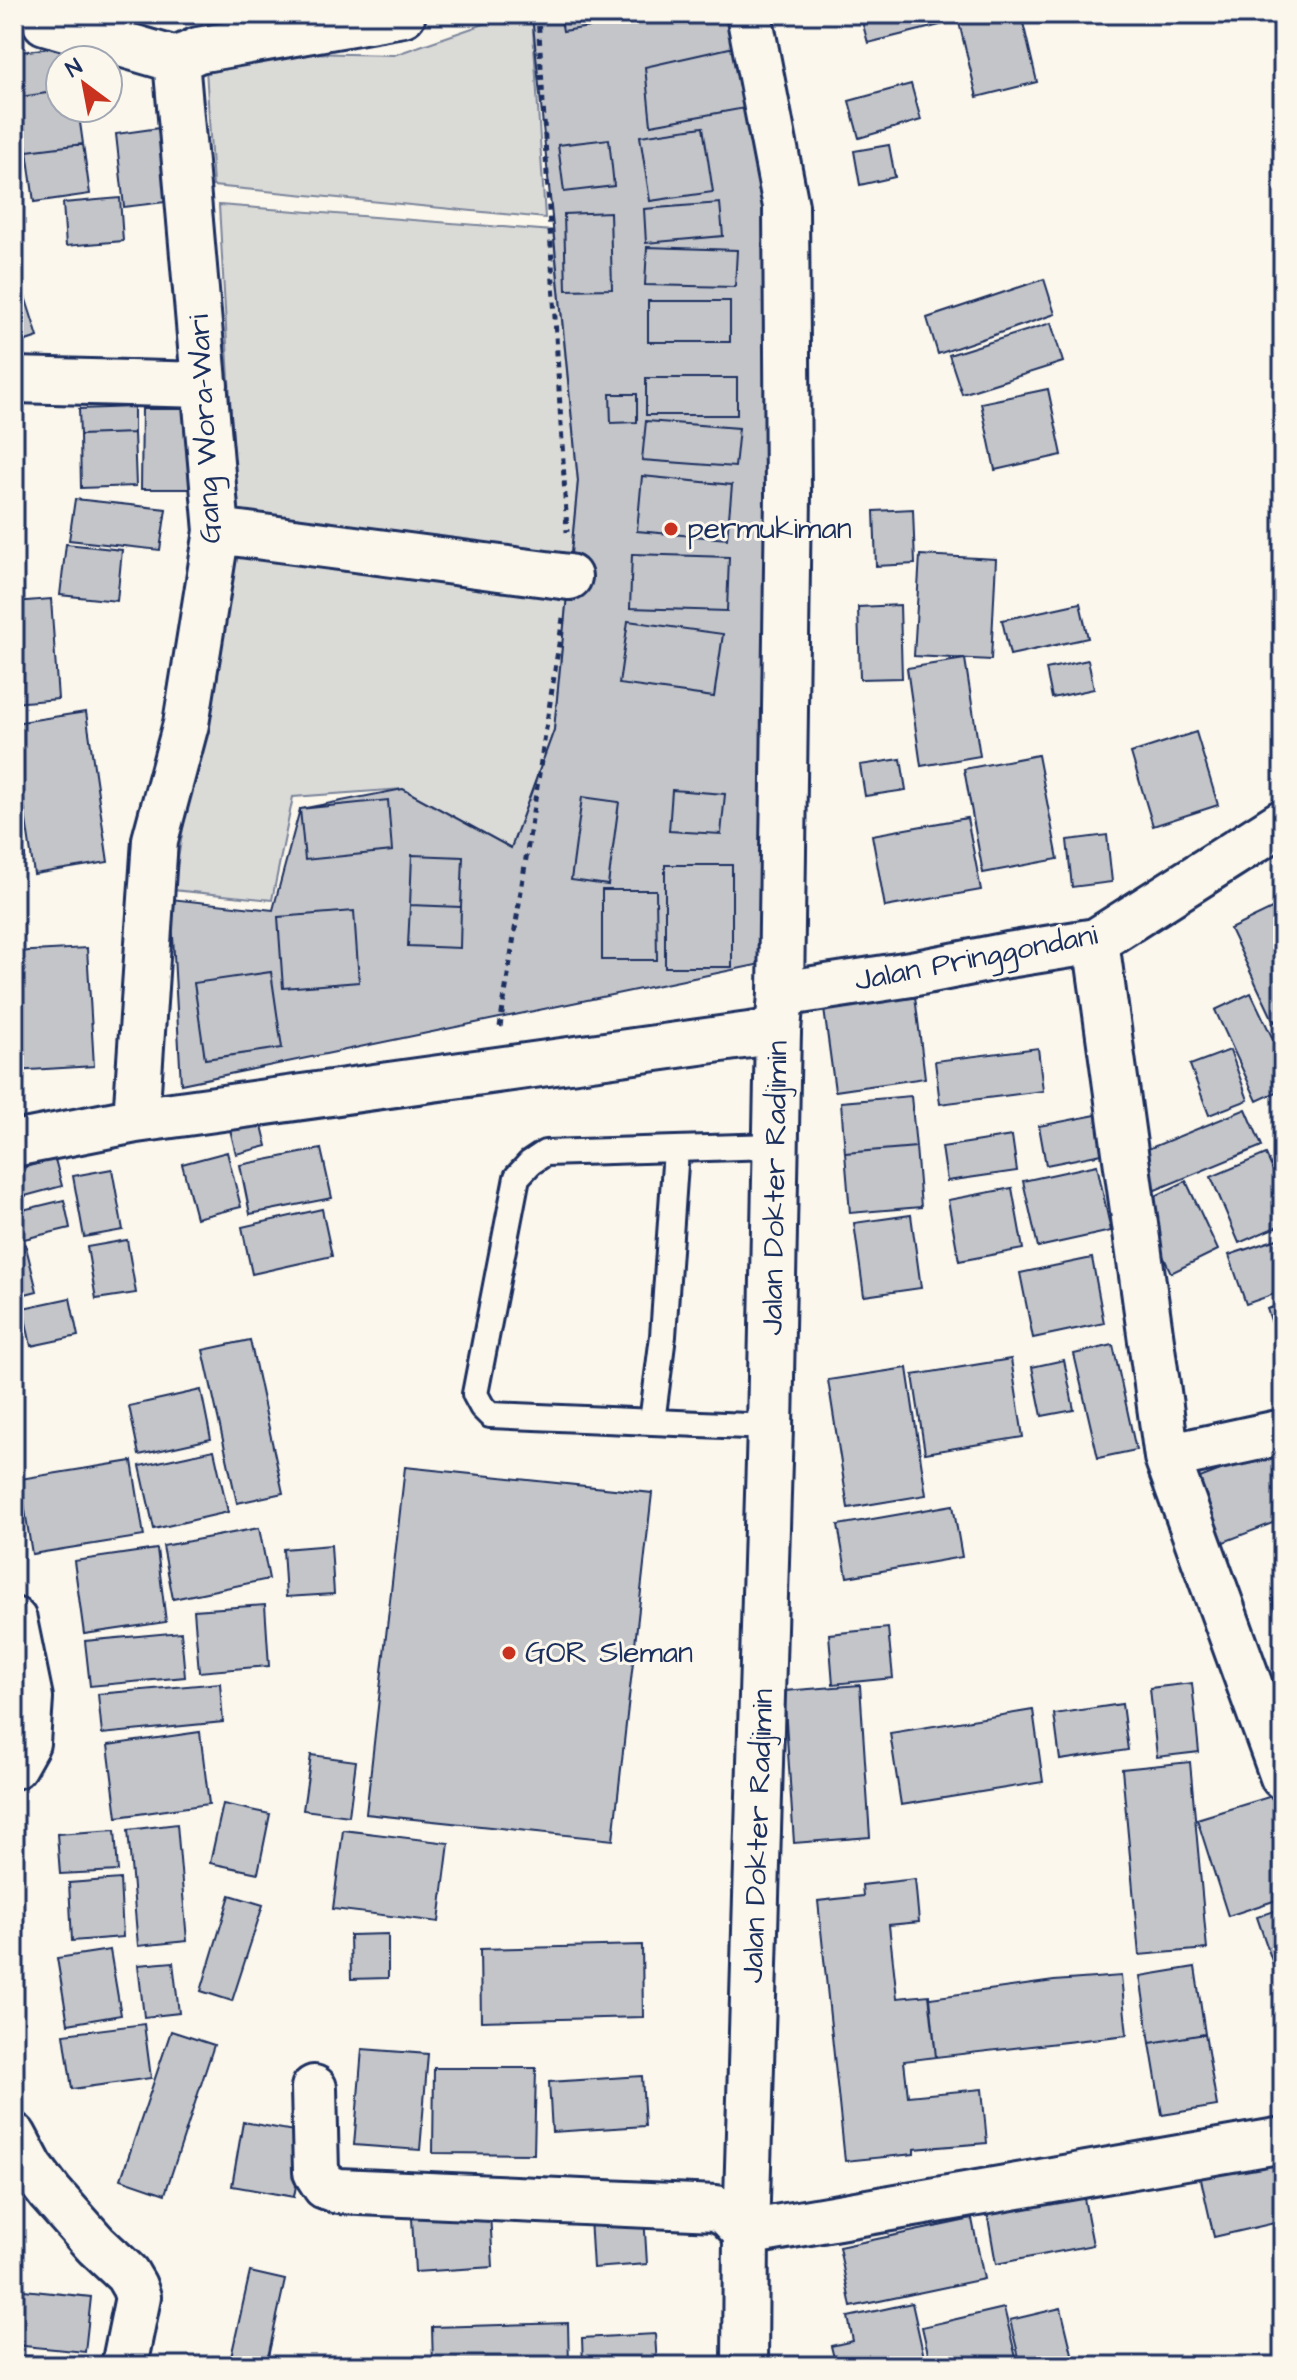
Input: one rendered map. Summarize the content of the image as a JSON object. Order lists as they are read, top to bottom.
{
  "streets": {
    "street": ["Gang Wora-Wari", "Jalan Pringgondani", "Jalan Dokter Radjimin"]
  },
  "crossings": [
    ["Gang Wora-Wari", "Jalan Pringgondani"],
    ["Jalan Pringgondani", "Jalan Dokter Radjimin"]
  ],
  "places": ["permukiman", "GOR Sleman"],
  "north": "top left"
}
